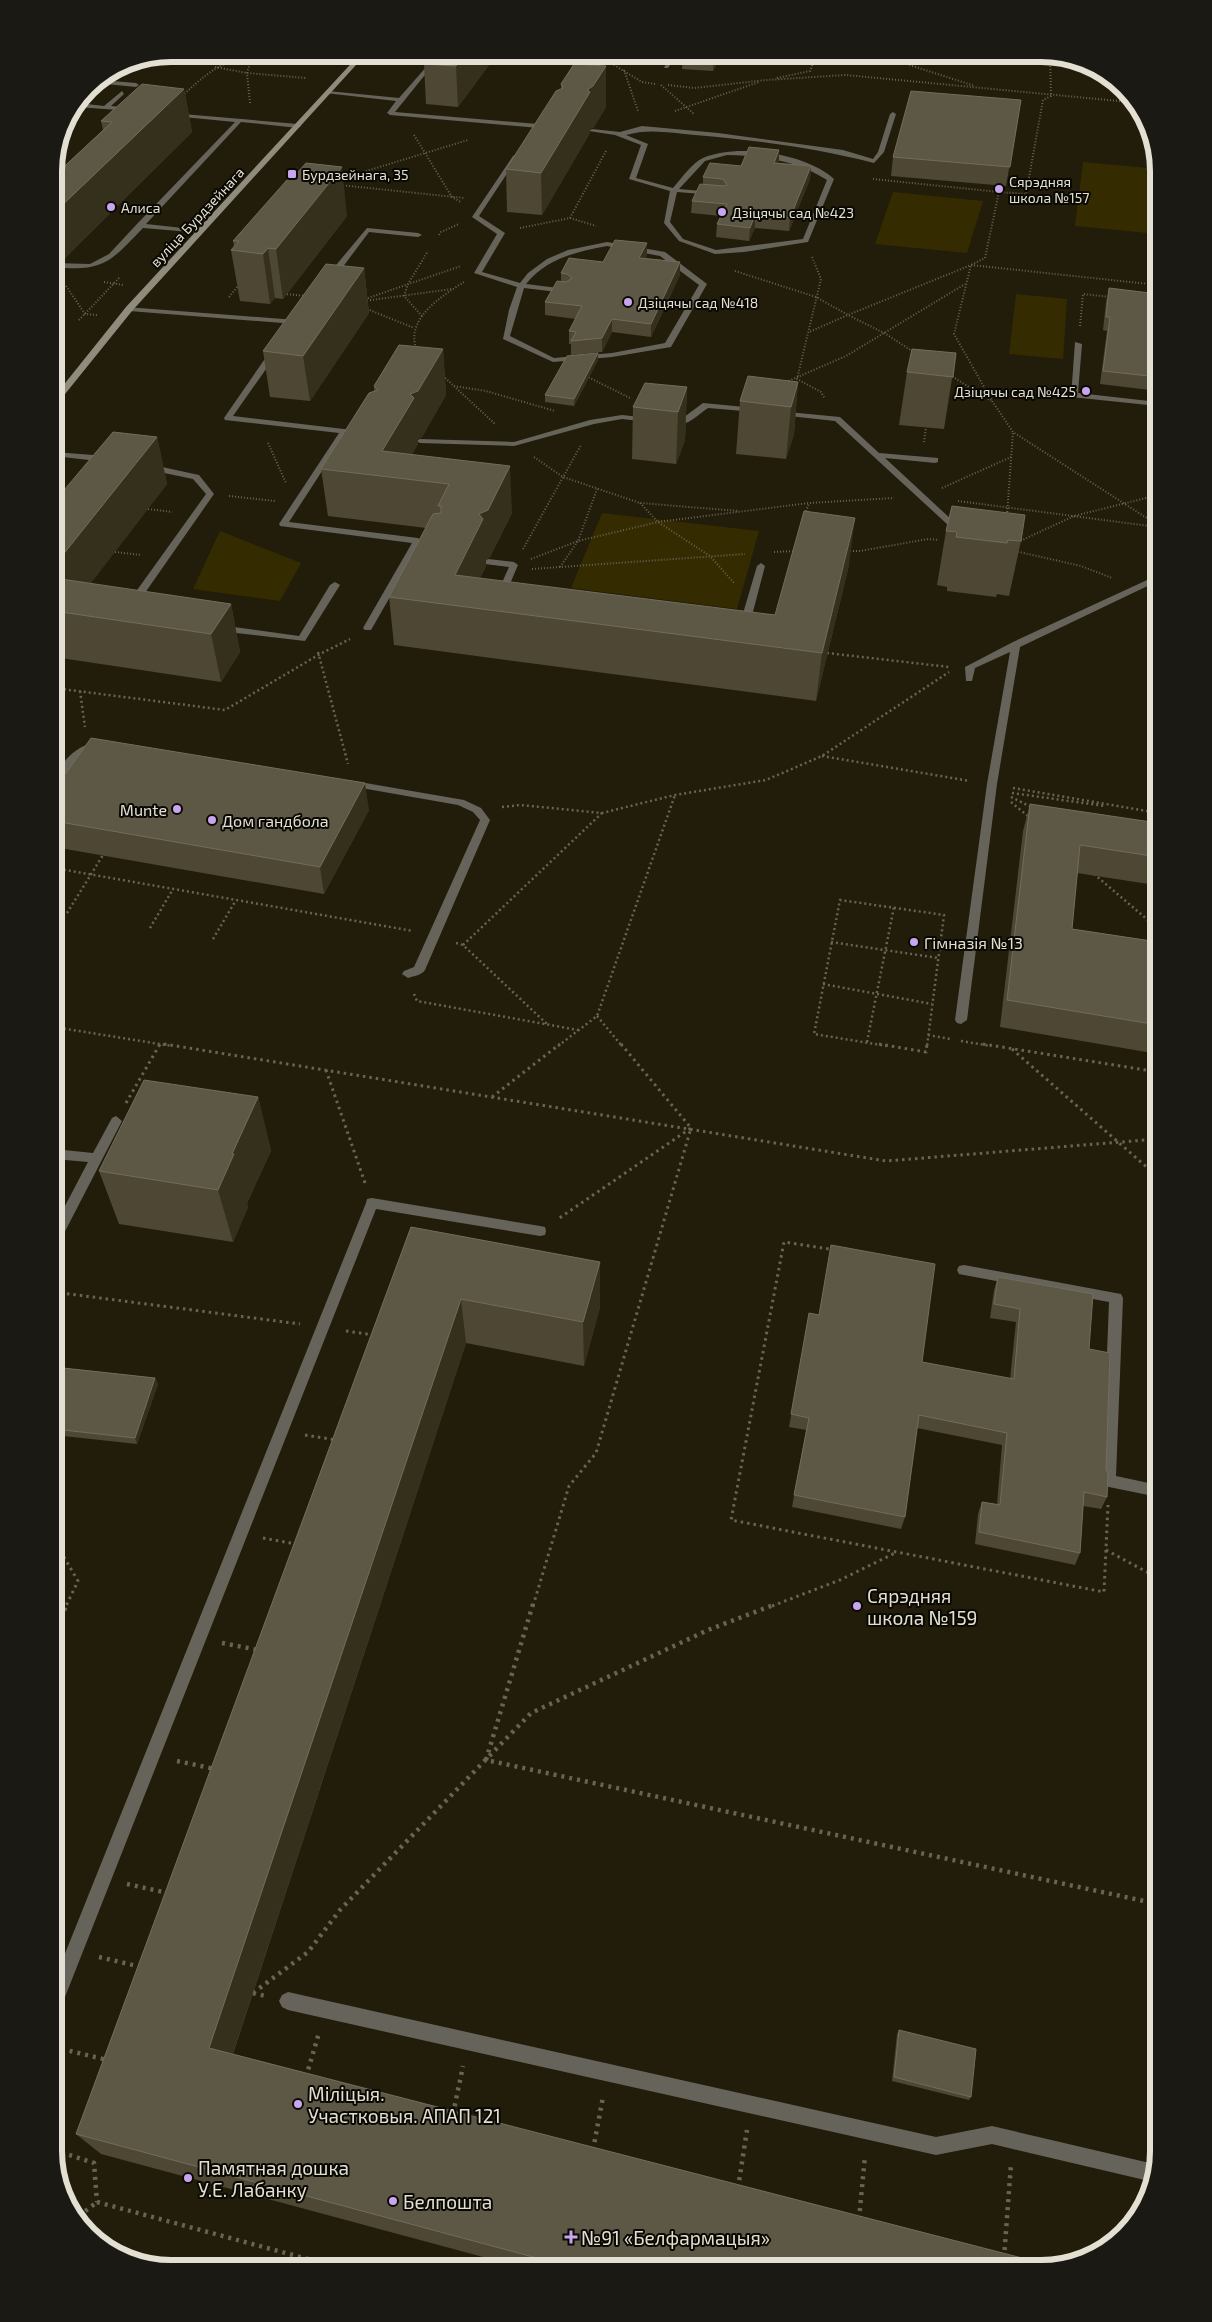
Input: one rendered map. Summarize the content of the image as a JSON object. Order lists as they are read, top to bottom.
{
  "streets": {
    "street": ["вуліца Бурдзейнага"]
  },
  "places": {
    "transit": ["Бурдзейнага, 35"],
    "other": [
      "Сярэдняя школа №157",
      "Алиса",
      "Дзіцячы сад №423",
      "Дзіцячы сад №418",
      "Дзіцячы сад №425",
      "Munte",
      "Дом гандбола",
      "Гімназія №13",
      "Сярэдняя школа №159",
      "Міліцыя. Участковыя. АПАП 121",
      "Памятная дошка У.Е. Лабанку",
      "Белпошта"
    ],
    "health": ["№91 «Белфармацыя»"]
  }
}
